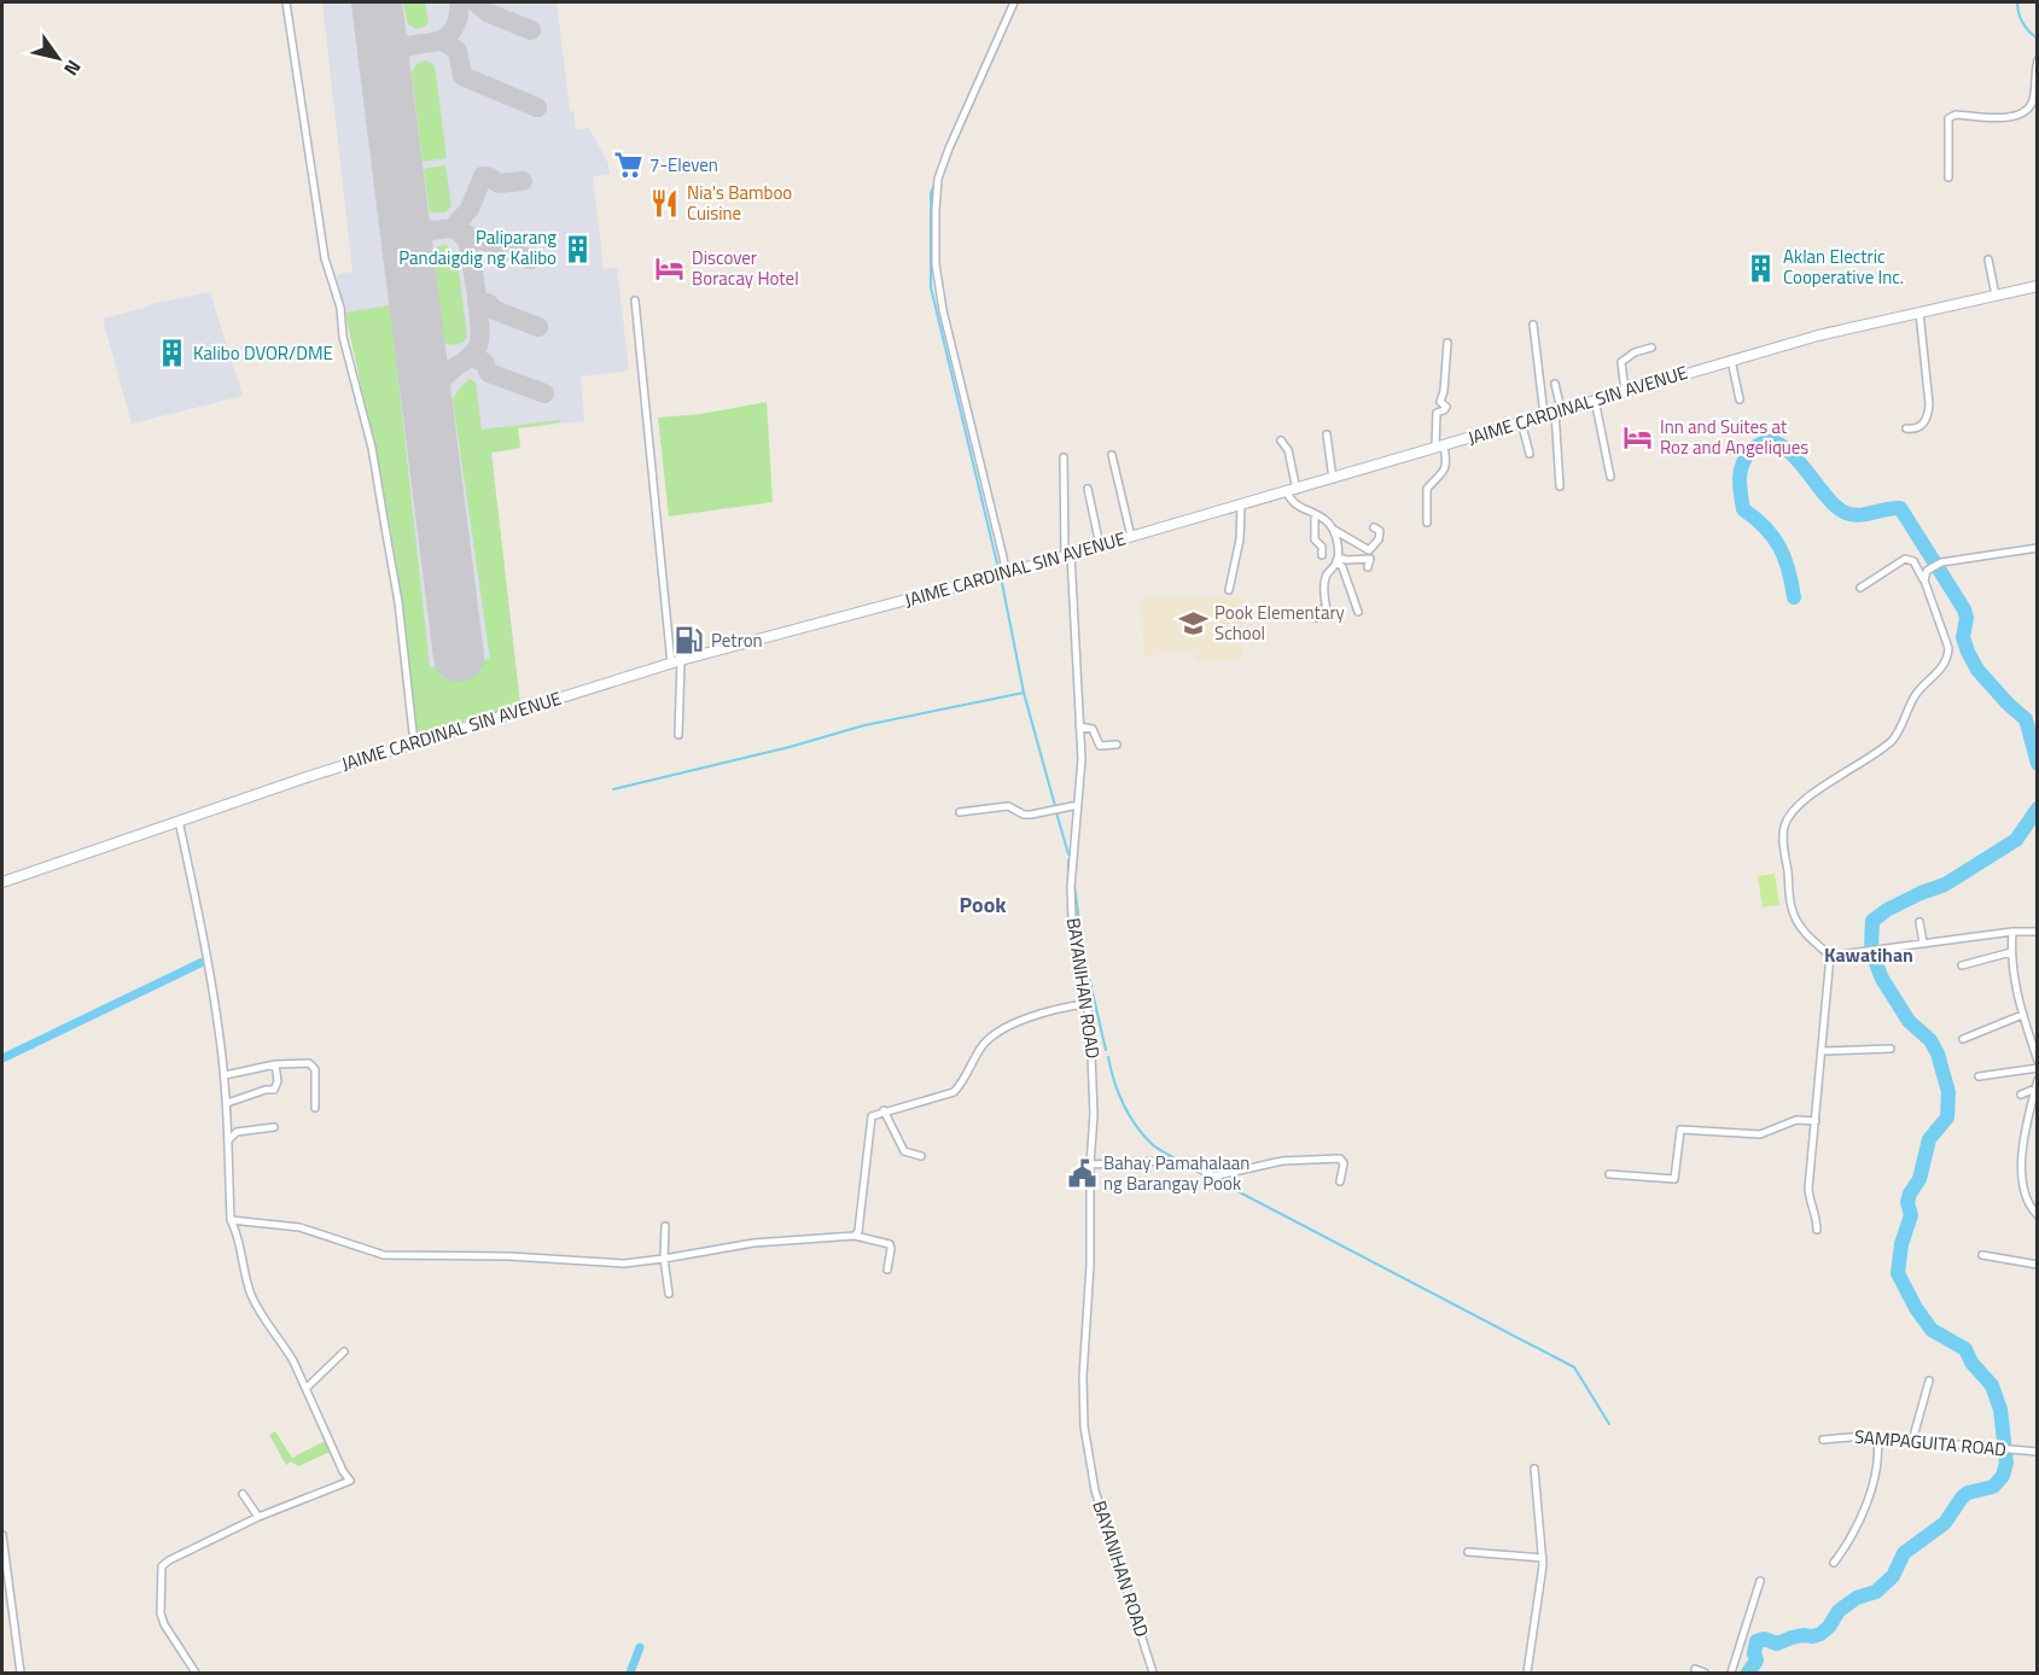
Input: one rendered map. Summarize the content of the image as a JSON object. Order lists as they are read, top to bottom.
{
  "streets": {
    "main road": ["JAIME CARDINAL SIN AVENUE"],
    "street": ["BAYANIHAN ROAD", "SAMPAGUITA ROAD"]
  },
  "crossings": [
    ["JAIME CARDINAL SIN AVENUE", "BAYANIHAN ROAD"]
  ],
  "districts": ["Pook", "Kawatihan"],
  "places": {
    "supermarket": ["7-Eleven"],
    "restaurant": ["Nia's Bamboo Cuisine"],
    "building": ["Paliparang Pandaigdig ng Kalibo", "Aklan Electric Cooperative Inc.", "Kalibo DVOR/DME"],
    "hotel": ["Discover Boracay Hotel", "Inn and Suites at Roz and Angeliques"],
    "school or university": ["Pook Elementary School"],
    "fuel station": ["Petron"],
    "public building": ["Bahay Pamahalaan ng Barangay Pook"]
  },
  "north": "bottom right"
}
